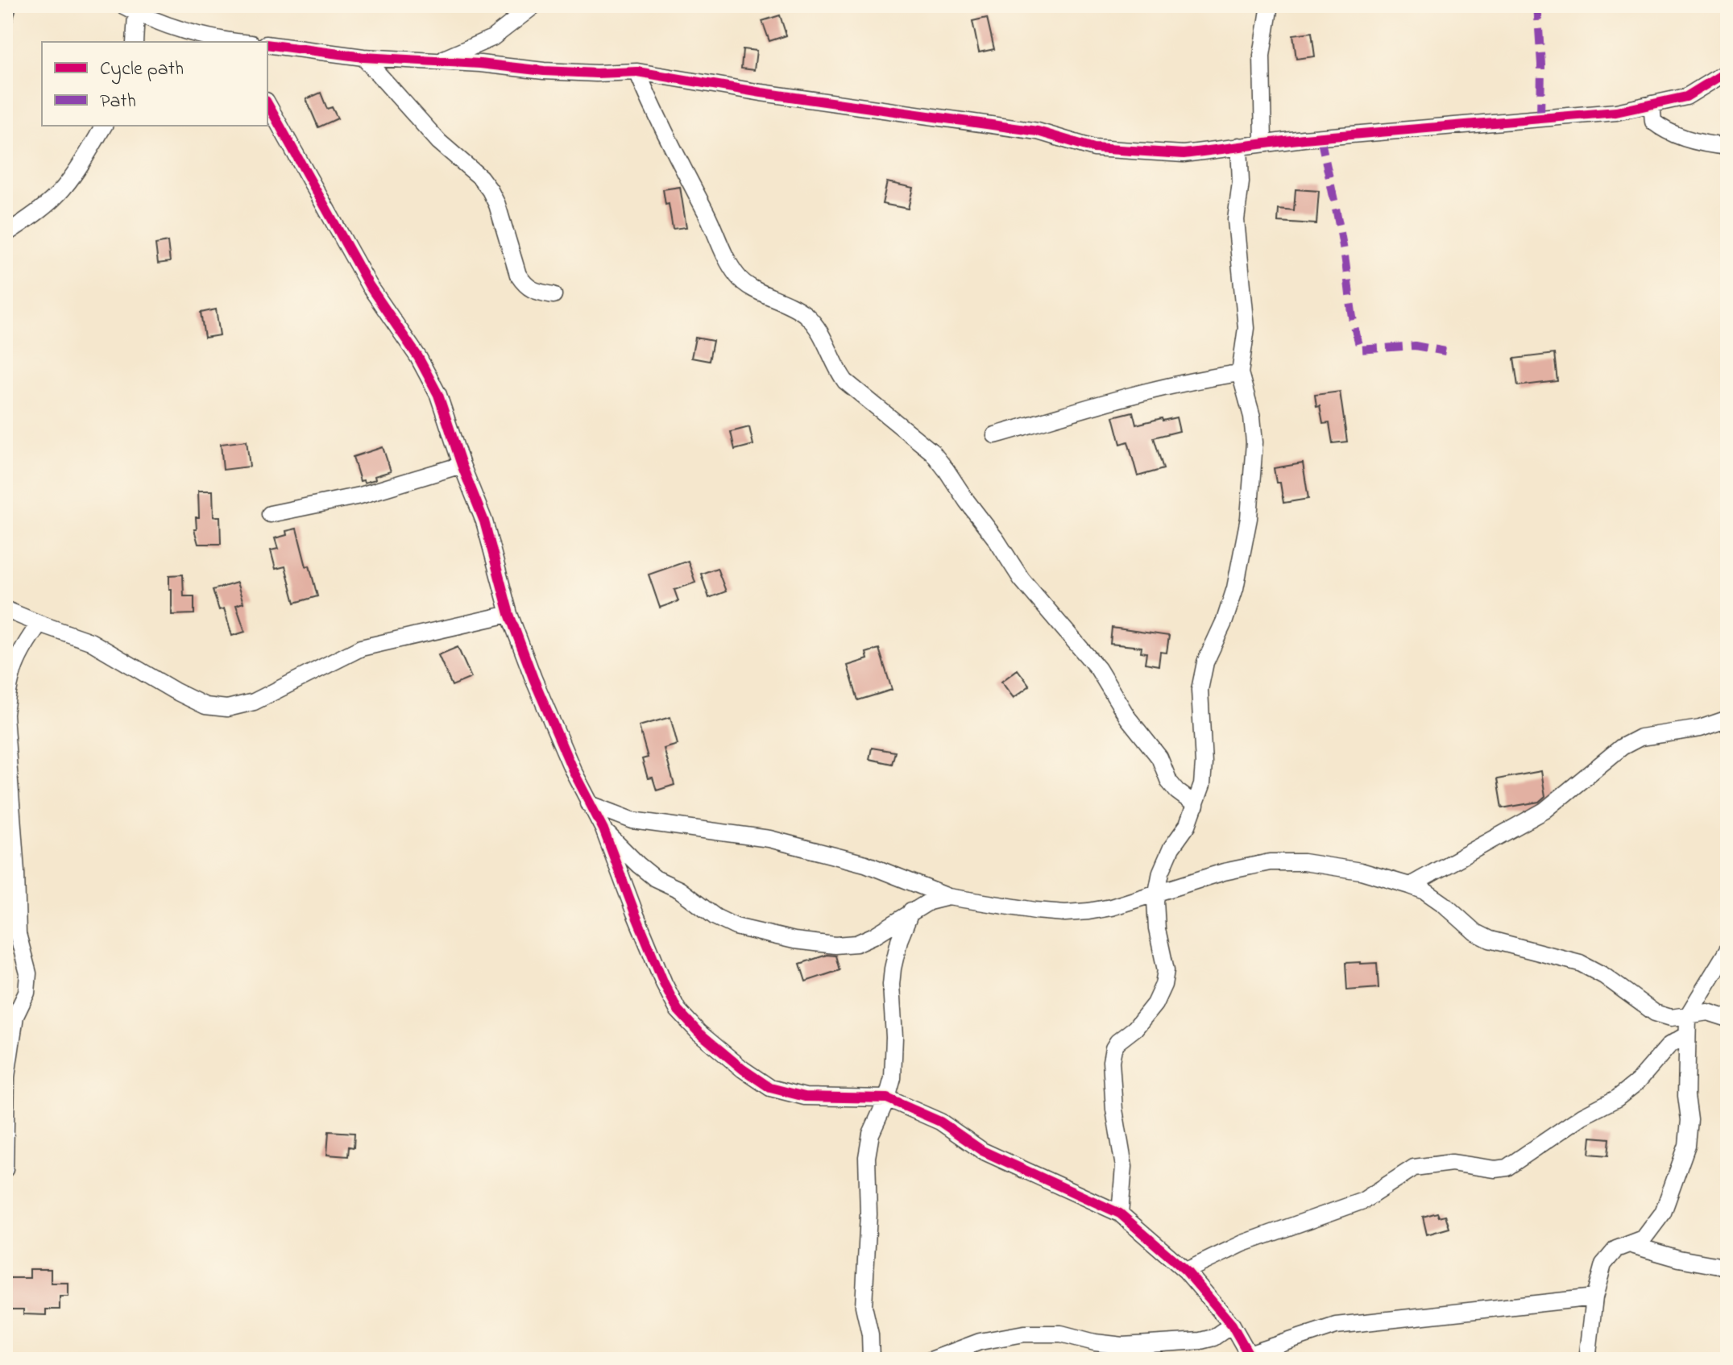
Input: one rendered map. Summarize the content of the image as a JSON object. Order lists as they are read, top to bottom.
{
  "legend": ["Cycle path", "Path"]
}
